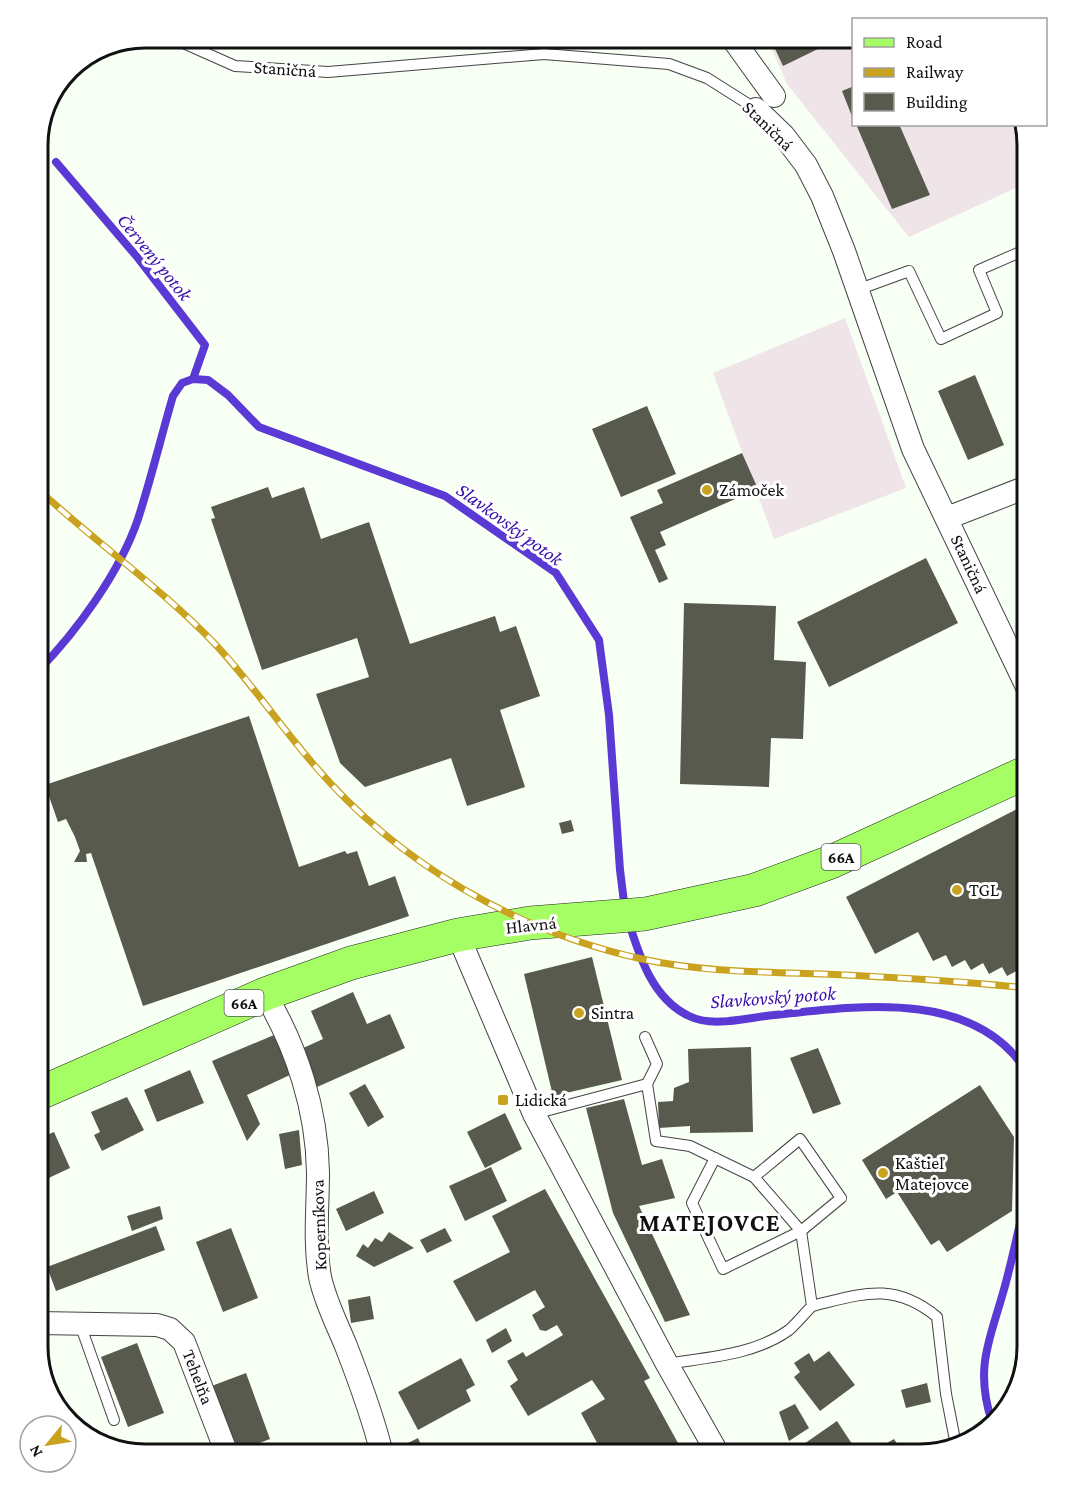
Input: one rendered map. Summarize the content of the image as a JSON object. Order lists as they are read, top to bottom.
{
  "streets": {
    "main road": ["66A", "Hlavná"],
    "street": ["Staničná", "Koperníkova", "Tehelňa"]
  },
  "crossings": [
    ["Hlavná", "Koperníkova"]
  ],
  "districts": ["MATEJOVCE"],
  "water": ["Červený potok", "Slavkovský potok"],
  "places": {
    "other": [
      "Zámoček",
      "TGL",
      "Sintra",
      "Kaštieľ Matejovce"
    ],
    "transit": ["Lidická"]
  },
  "legend": ["Road", "Railway", "Building"],
  "north": "bottom left"
}
